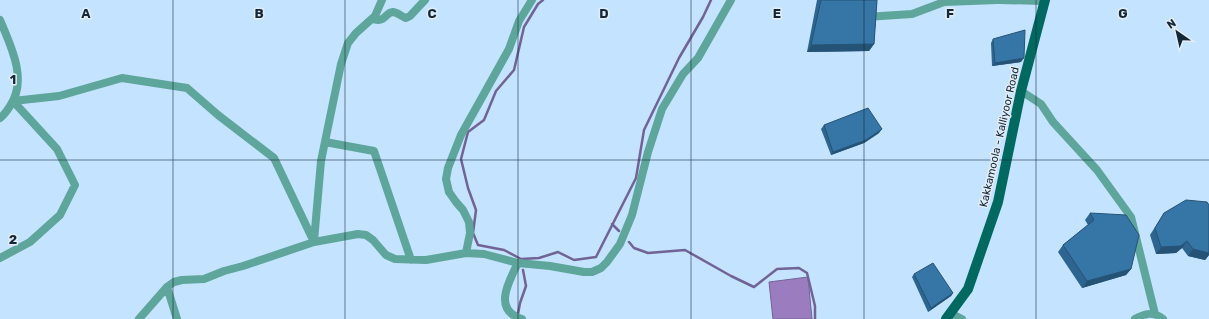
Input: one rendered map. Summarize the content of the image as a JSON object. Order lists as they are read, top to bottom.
{
  "streets": {
    "main road": ["Kakkamoola - Kalliyoor Road"]
  },
  "north": "top left",
  "grid": {
    "columns": [
      "A",
      "B",
      "C",
      "D",
      "E",
      "F",
      "G"
    ],
    "rows": ["1", "2"]
  }
}
